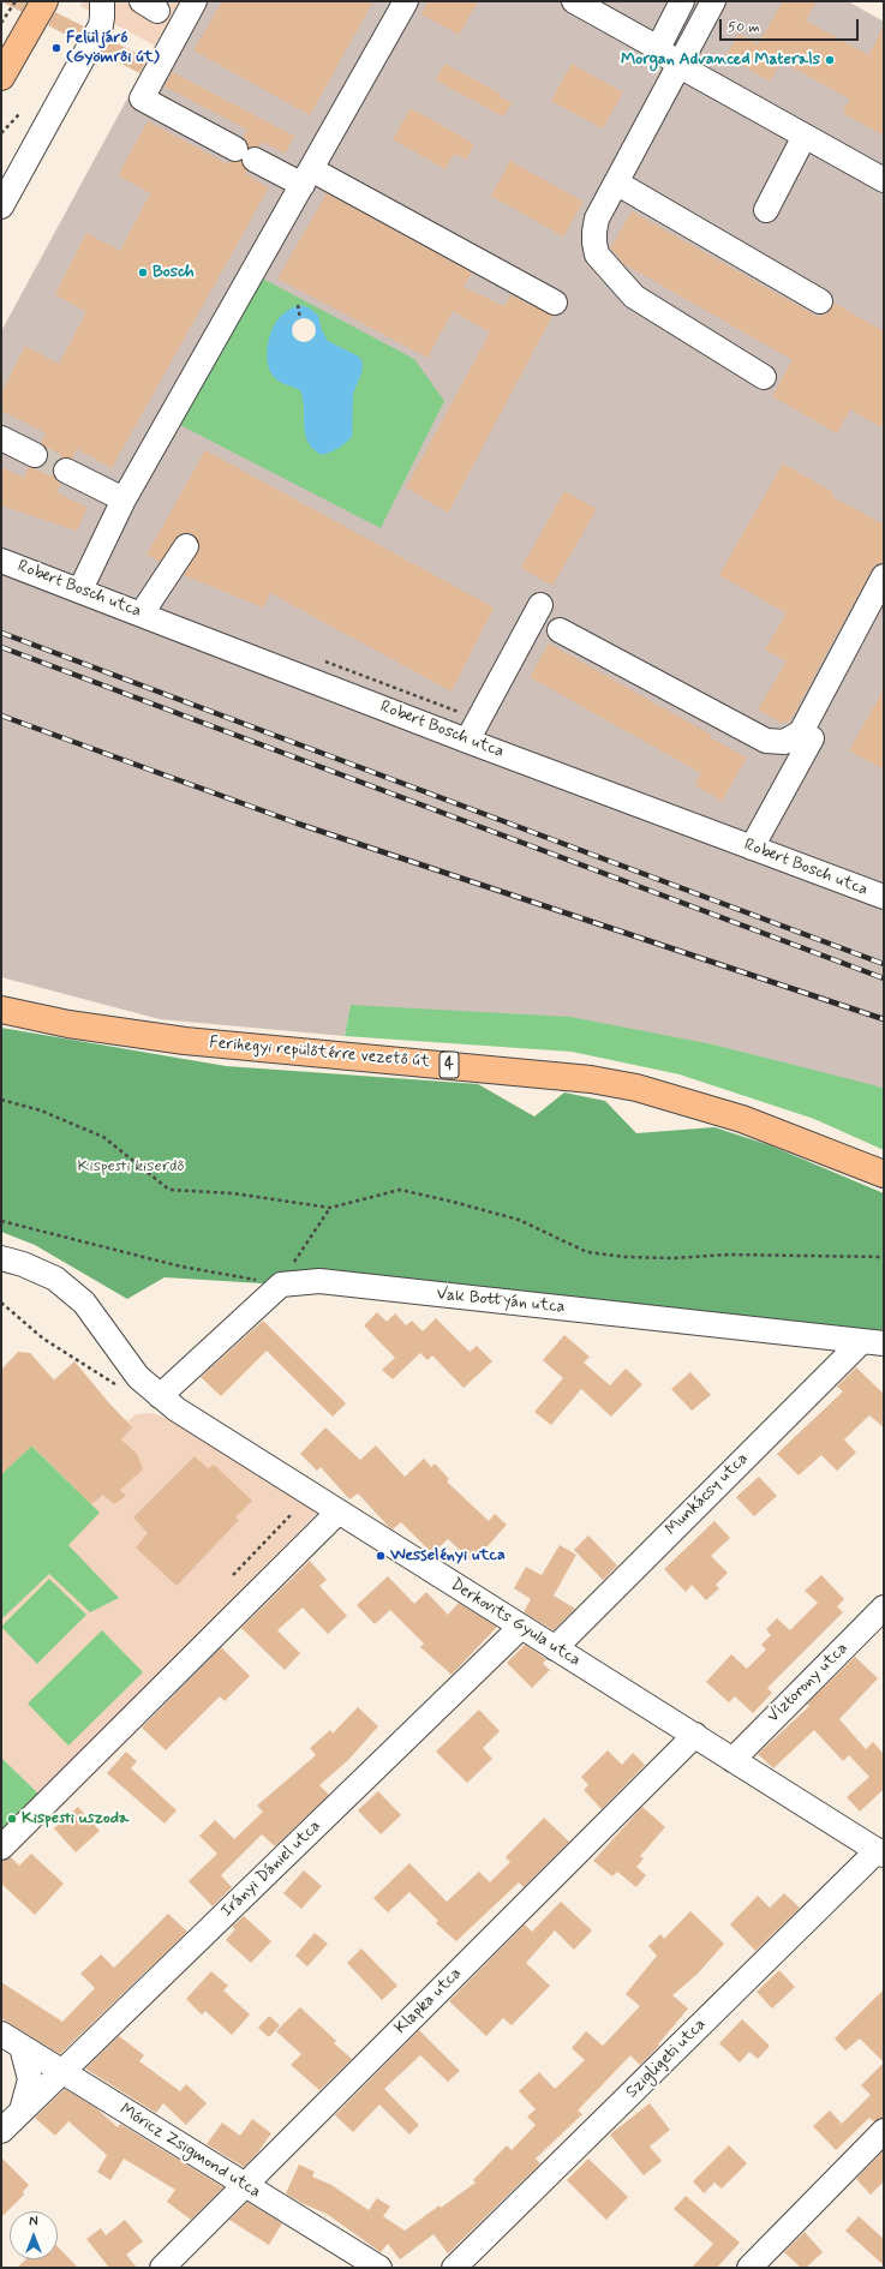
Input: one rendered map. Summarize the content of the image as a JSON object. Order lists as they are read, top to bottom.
{
  "streets": {
    "main road": ["Ferihegyi repülőtérre vezető út", "4"],
    "street": [
      "Robert Bosch utca",
      "Vak Bottyán utca",
      "Munkácsy utca",
      "Derkovits Gyula utca",
      "Víztorony utca",
      "Irányi Dániel utca",
      "Klapka utca",
      "Szigligeti utca",
      "Móricz Zsigmond utca"
    ]
  },
  "crossings": [
    ["Vak Bottyán utca", "Munkácsy utca"],
    ["Munkácsy utca", "Derkovits Gyula utca"],
    ["Derkovits Gyula utca", "Víztorony utca"],
    ["Derkovits Gyula utca", "Irányi Dániel utca"],
    ["Derkovits Gyula utca", "Klapka utca"],
    ["Derkovits Gyula utca", "Szigligeti utca"],
    ["Irányi Dániel utca", "Móricz Zsigmond utca"],
    ["Klapka utca", "Móricz Zsigmond utca"]
  ],
  "parks": ["Kispesti kiserdő"],
  "places": [
    "Felüljáró (Gyömrői út)",
    "Morgan Advanced Materals",
    "Bosch",
    "Wesselényi utca",
    "Kispesti uszoda"
  ],
  "scale_bar": "50 m",
  "north": "top"
}
